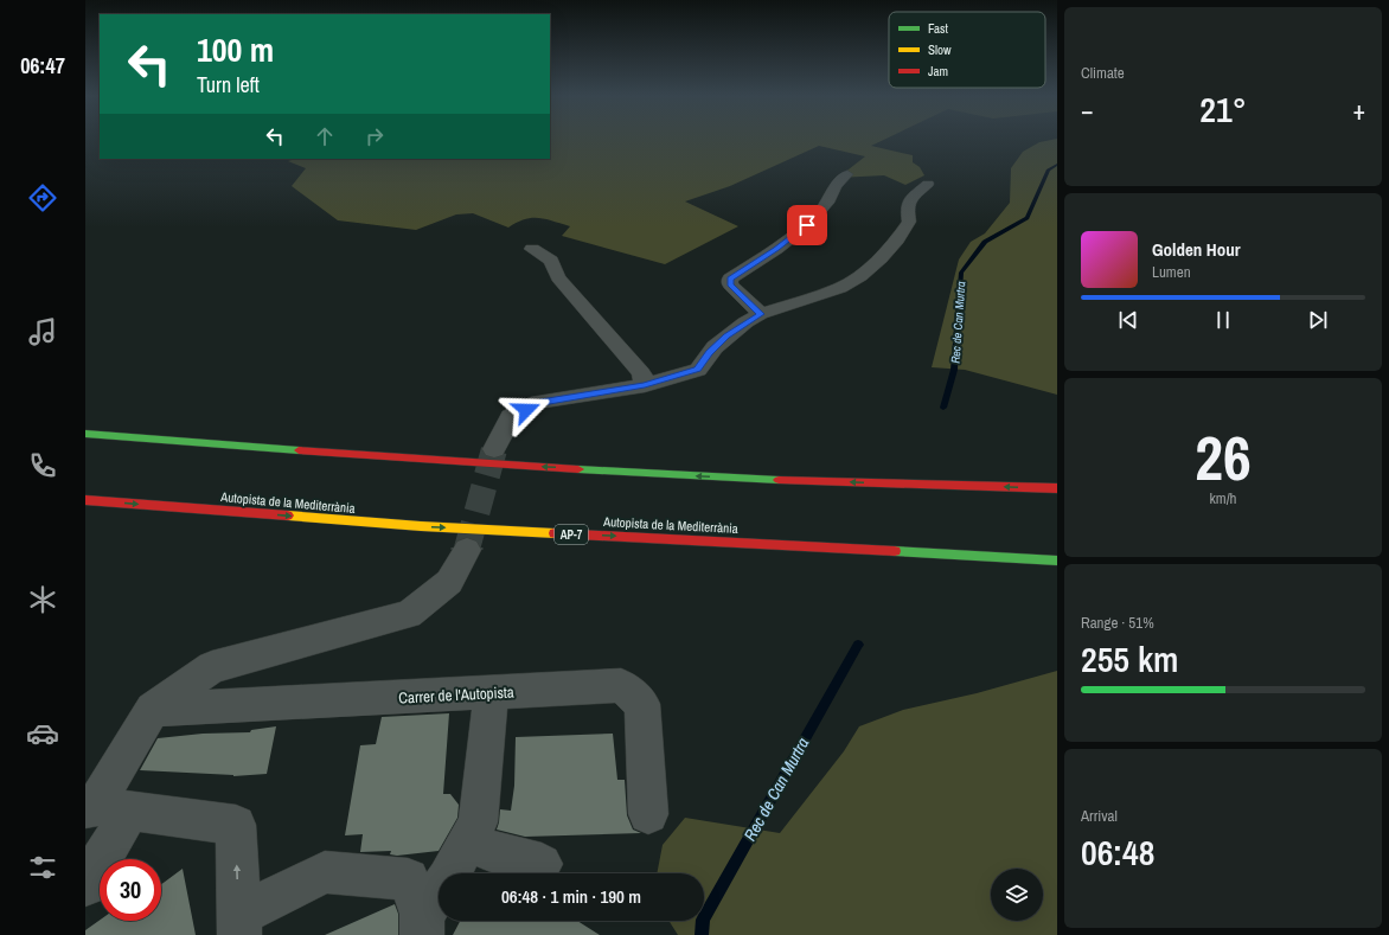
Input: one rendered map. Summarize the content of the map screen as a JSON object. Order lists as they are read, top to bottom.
{
  "streets": {
    "highway": ["Autopista de la Mediterrània", "AP-7"],
    "street": ["Carrer de l'Autopista"]
  },
  "water": ["Rec de Can Murtra"],
  "legend": ["Fast", "Slow", "Jam"],
  "page": {
    "tabs": "06:47",
    "tile": [
      "Climate",
      ["26", "km/h"],
      ["Range · 51%", "255 km"],
      ["Arrival", "06:48"]
    ],
    "turn": ["100 m", "Turn left"],
    "heat": ["−", "21°", "+"],
    "song": ["Golden Hour", "Lumen"],
    "limit": "30",
    "trip": "06:48 · 1 min · 190 m"
  }
}
